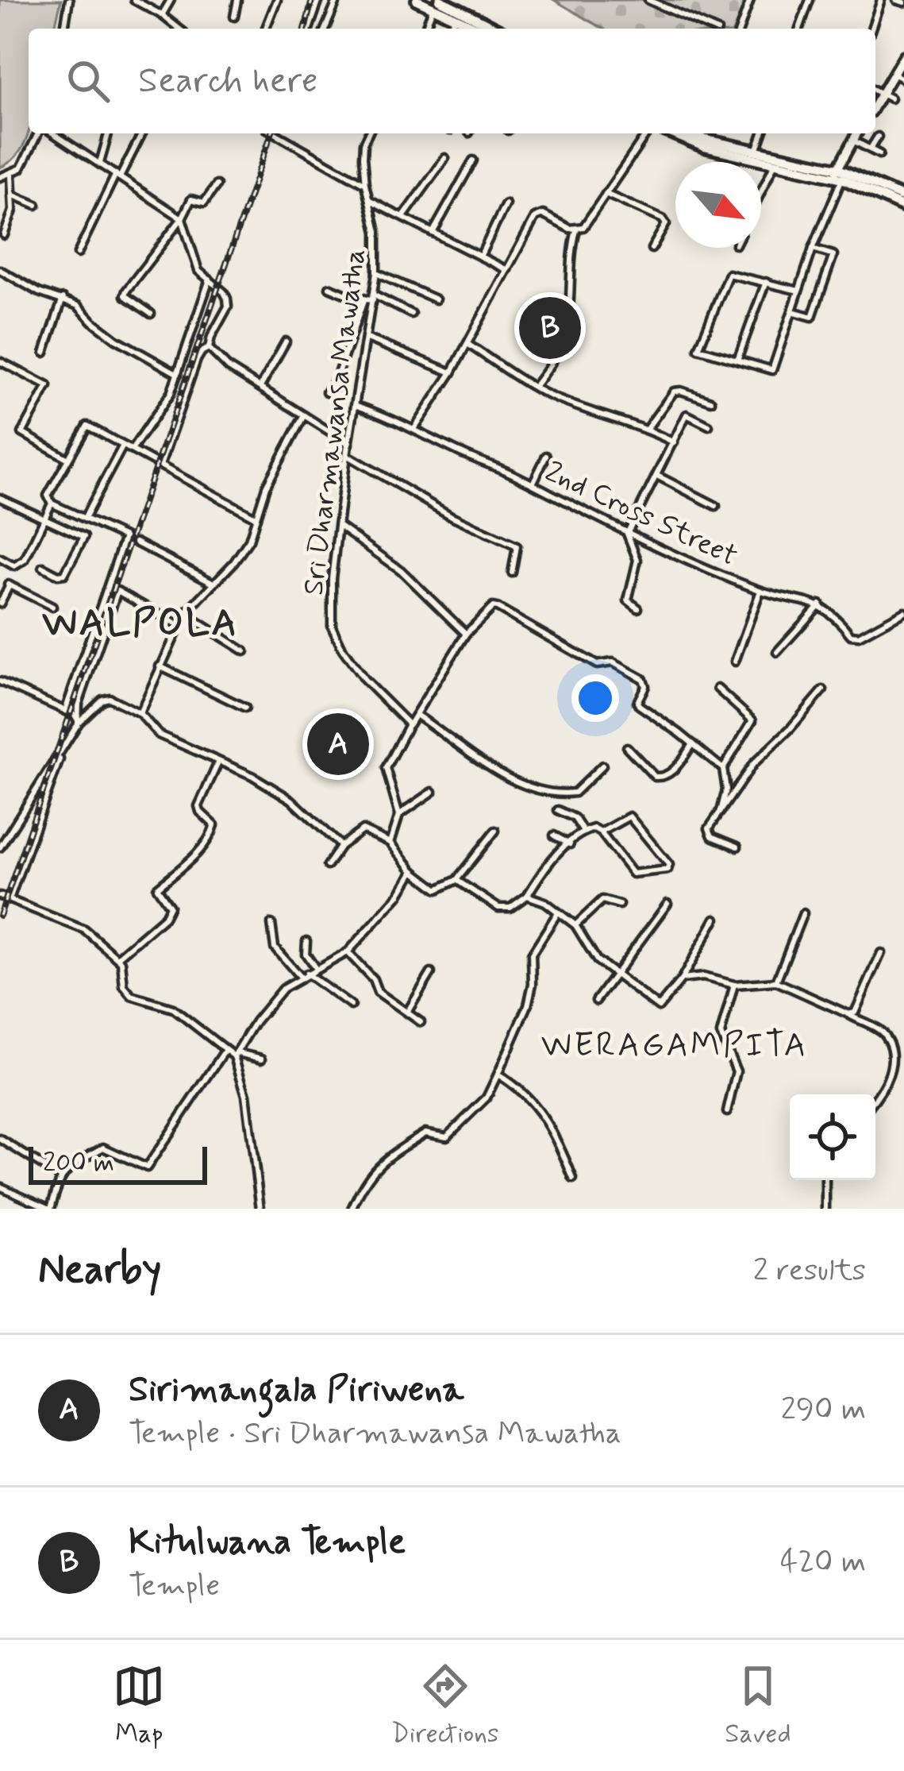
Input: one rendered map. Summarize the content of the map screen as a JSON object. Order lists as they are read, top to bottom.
{
  "streets": {
    "street": ["Sri Dharmawansa Mawatha", "2nd Cross Street"]
  },
  "crossings": [
    ["Sri Dharmawansa Mawatha", "2nd Cross Street"]
  ],
  "districts": ["WALPOLA", "WERAGAMPITA"],
  "scale_bar": "200 m",
  "north": "bottom right",
  "page": {
    "search": "Search here",
    "pins": ["B", "A"],
    "scale": "200 m",
    "heading": ["Nearby", "2 results"],
    "list": [
      {
        "mark": "A",
        "name": "Sirimangala Piriwena",
        "note": "Temple · Sri Dharmawansa Mawatha",
        "value": "290 m"
      },
      {
        "mark": "B",
        "name": "Kitulwana Temple",
        "note": "Temple",
        "value": "420 m"
      }
    ],
    "nav": ["Map", "Directions", "Saved"]
  }
}
